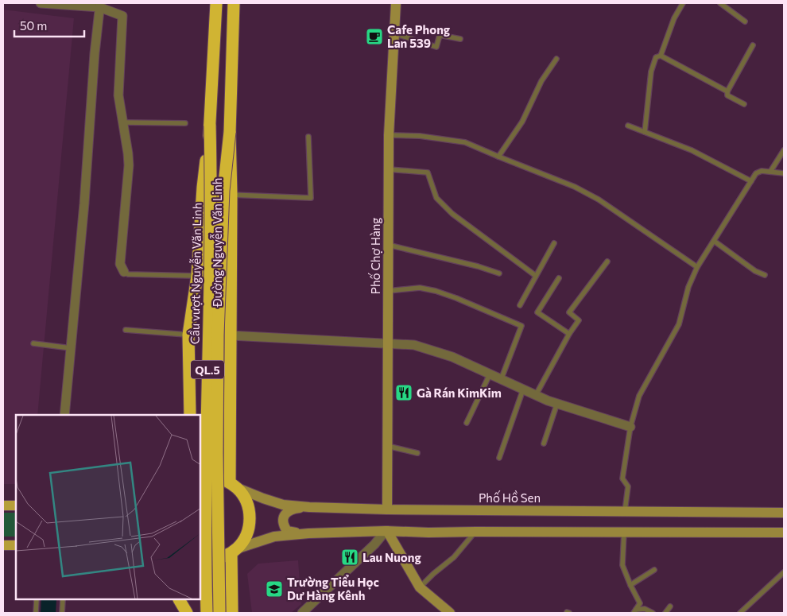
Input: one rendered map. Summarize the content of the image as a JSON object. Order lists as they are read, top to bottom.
{
  "streets": {
    "highway": ["Đường Nguyễn Văn Linh", "Cầu vượt Nguyễn Văn Linh", "QL.5"],
    "main road": ["Phố Chợ Hàng", "Phố Hồ Sen"]
  },
  "crossings": [
    ["Đường Nguyễn Văn Linh", "Cầu vượt Nguyễn Văn Linh"],
    ["Đường Nguyễn Văn Linh", "Phố Hồ Sen"],
    ["Phố Chợ Hàng", "Phố Hồ Sen"]
  ],
  "places": {
    "cafe": ["Cafe Phong Lan 539"],
    "restaurant": ["Gà Rán KimKim", "Lau Nuong"],
    "school or university": ["Trường Tiểu Học Dư Hàng Kênh"]
  },
  "scale_bar": "50 m"
}
